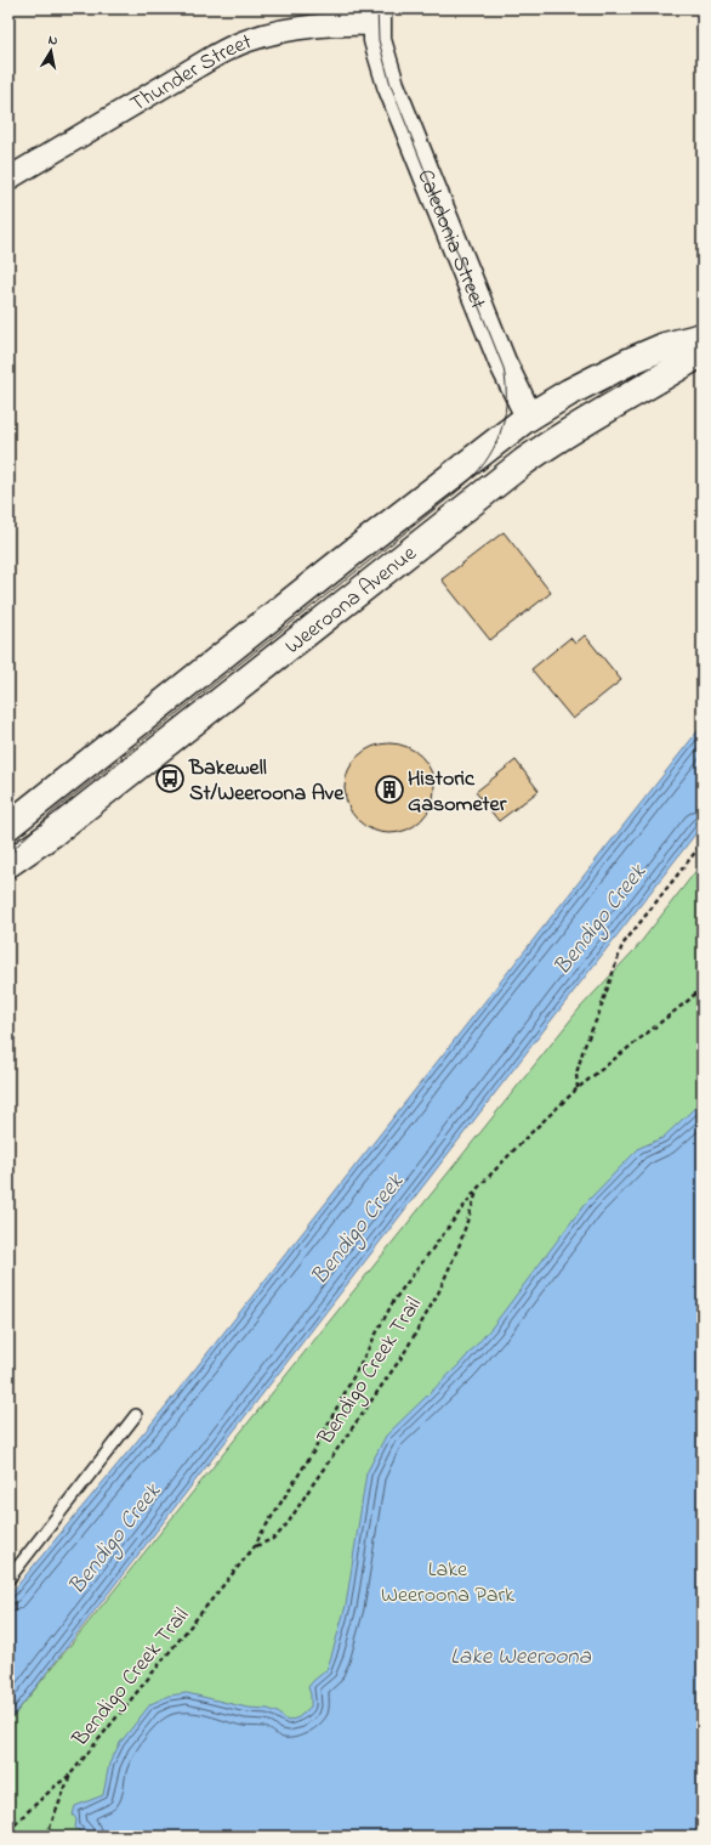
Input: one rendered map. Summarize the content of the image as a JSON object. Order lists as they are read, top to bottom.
{
  "streets": {
    "main road": ["Caledonia Street", "Weeroona Avenue"],
    "street": ["Thunder Street"],
    "path": ["Bendigo Creek Trail"]
  },
  "crossings": [
    ["Thunder Street", "Caledonia Street"],
    ["Caledonia Street", "Weeroona Avenue"]
  ],
  "water": ["Bendigo Creek", "Lake Weeroona"],
  "parks": ["Lake Weeroona Park"],
  "places": {
    "bus stop": ["Bakewell St/Weeroona Ave"],
    "building": ["Historic Gasometer"]
  },
  "north": "top"
}
